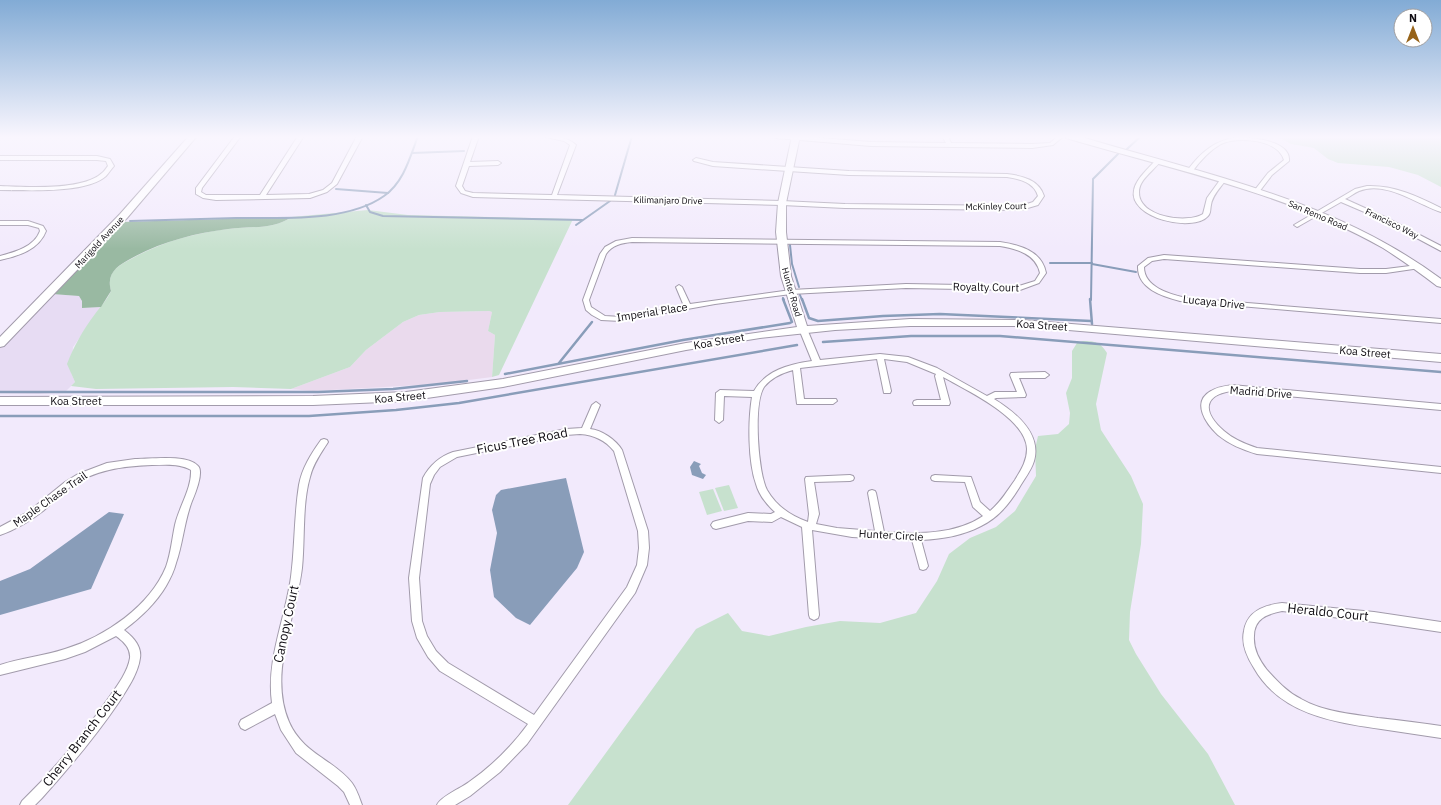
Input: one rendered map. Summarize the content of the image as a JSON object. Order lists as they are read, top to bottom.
{
  "streets": {
    "main road": [
      "San Remo Road",
      "Marigold Avenue",
      "Hunter Road",
      "Koa Street"
    ],
    "street": [
      "Kilimanjaro Drive",
      "McKinley Court",
      "Francisco Way",
      "Royalty Court",
      "Lucaya Drive",
      "Imperial Place",
      "Madrid Drive",
      "Ficus Tree Road",
      "Maple Chase Trail",
      "Hunter Circle",
      "Heraldo Court",
      "Canopy Court",
      "Cherry Branch Court"
    ]
  },
  "crossings": [
    ["Kilimanjaro Drive", "McKinley Court"],
    ["Kilimanjaro Drive", "Hunter Road"],
    ["McKinley Court", "Hunter Road"],
    ["San Remo Road", "Lucaya Drive"],
    ["Royalty Court", "Hunter Road"],
    ["Royalty Court", "Imperial Place"],
    ["Hunter Road", "Imperial Place"],
    ["Hunter Road", "Koa Street"],
    ["Maple Chase Trail", "Cherry Branch Court"]
  ],
  "north": "top"
}
